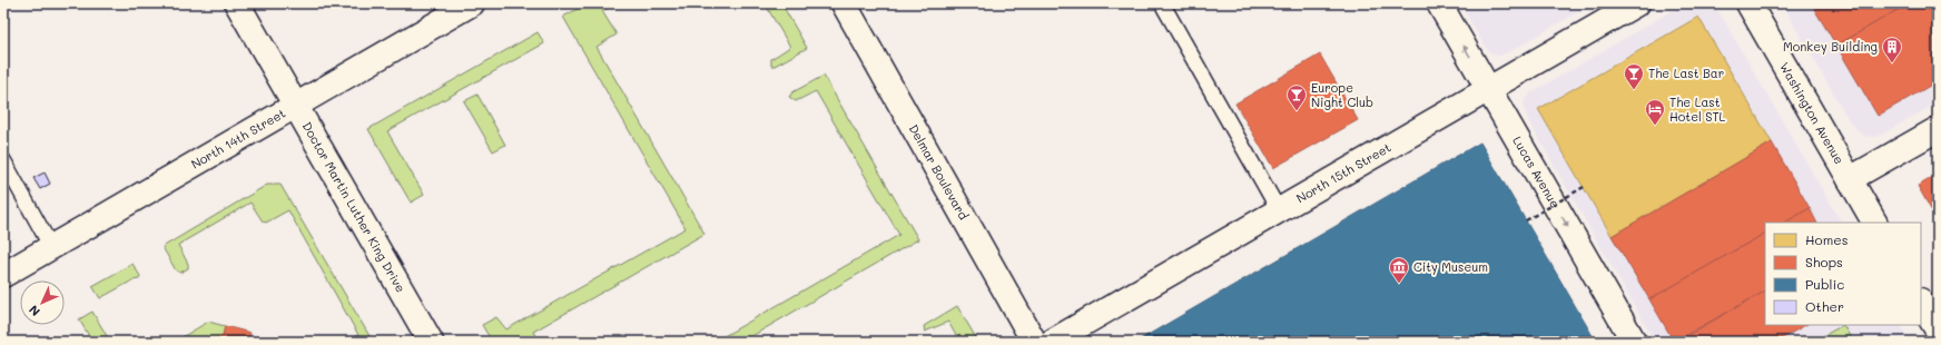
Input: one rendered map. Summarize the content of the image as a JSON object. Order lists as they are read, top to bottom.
{
  "streets": {
    "street": [
      "Washington Avenue",
      "North 14th Street",
      "Delmar Boulevard",
      "North 15th Street",
      "Lucas Avenue",
      "Doctor Martin Luther King Drive"
    ]
  },
  "crossings": [
    ["North 14th Street", "Doctor Martin Luther King Drive"],
    ["North 15th Street", "Lucas Avenue"]
  ],
  "places": {
    "building": ["Monkey Building"],
    "bar": ["The Last Bar", "Europe Night Club"],
    "hotel": ["The Last Hotel STL"],
    "museum": ["City Museum"]
  },
  "legend": [
    "Homes",
    "Shops",
    "Public",
    "Other"
  ],
  "north": "bottom left"
}
